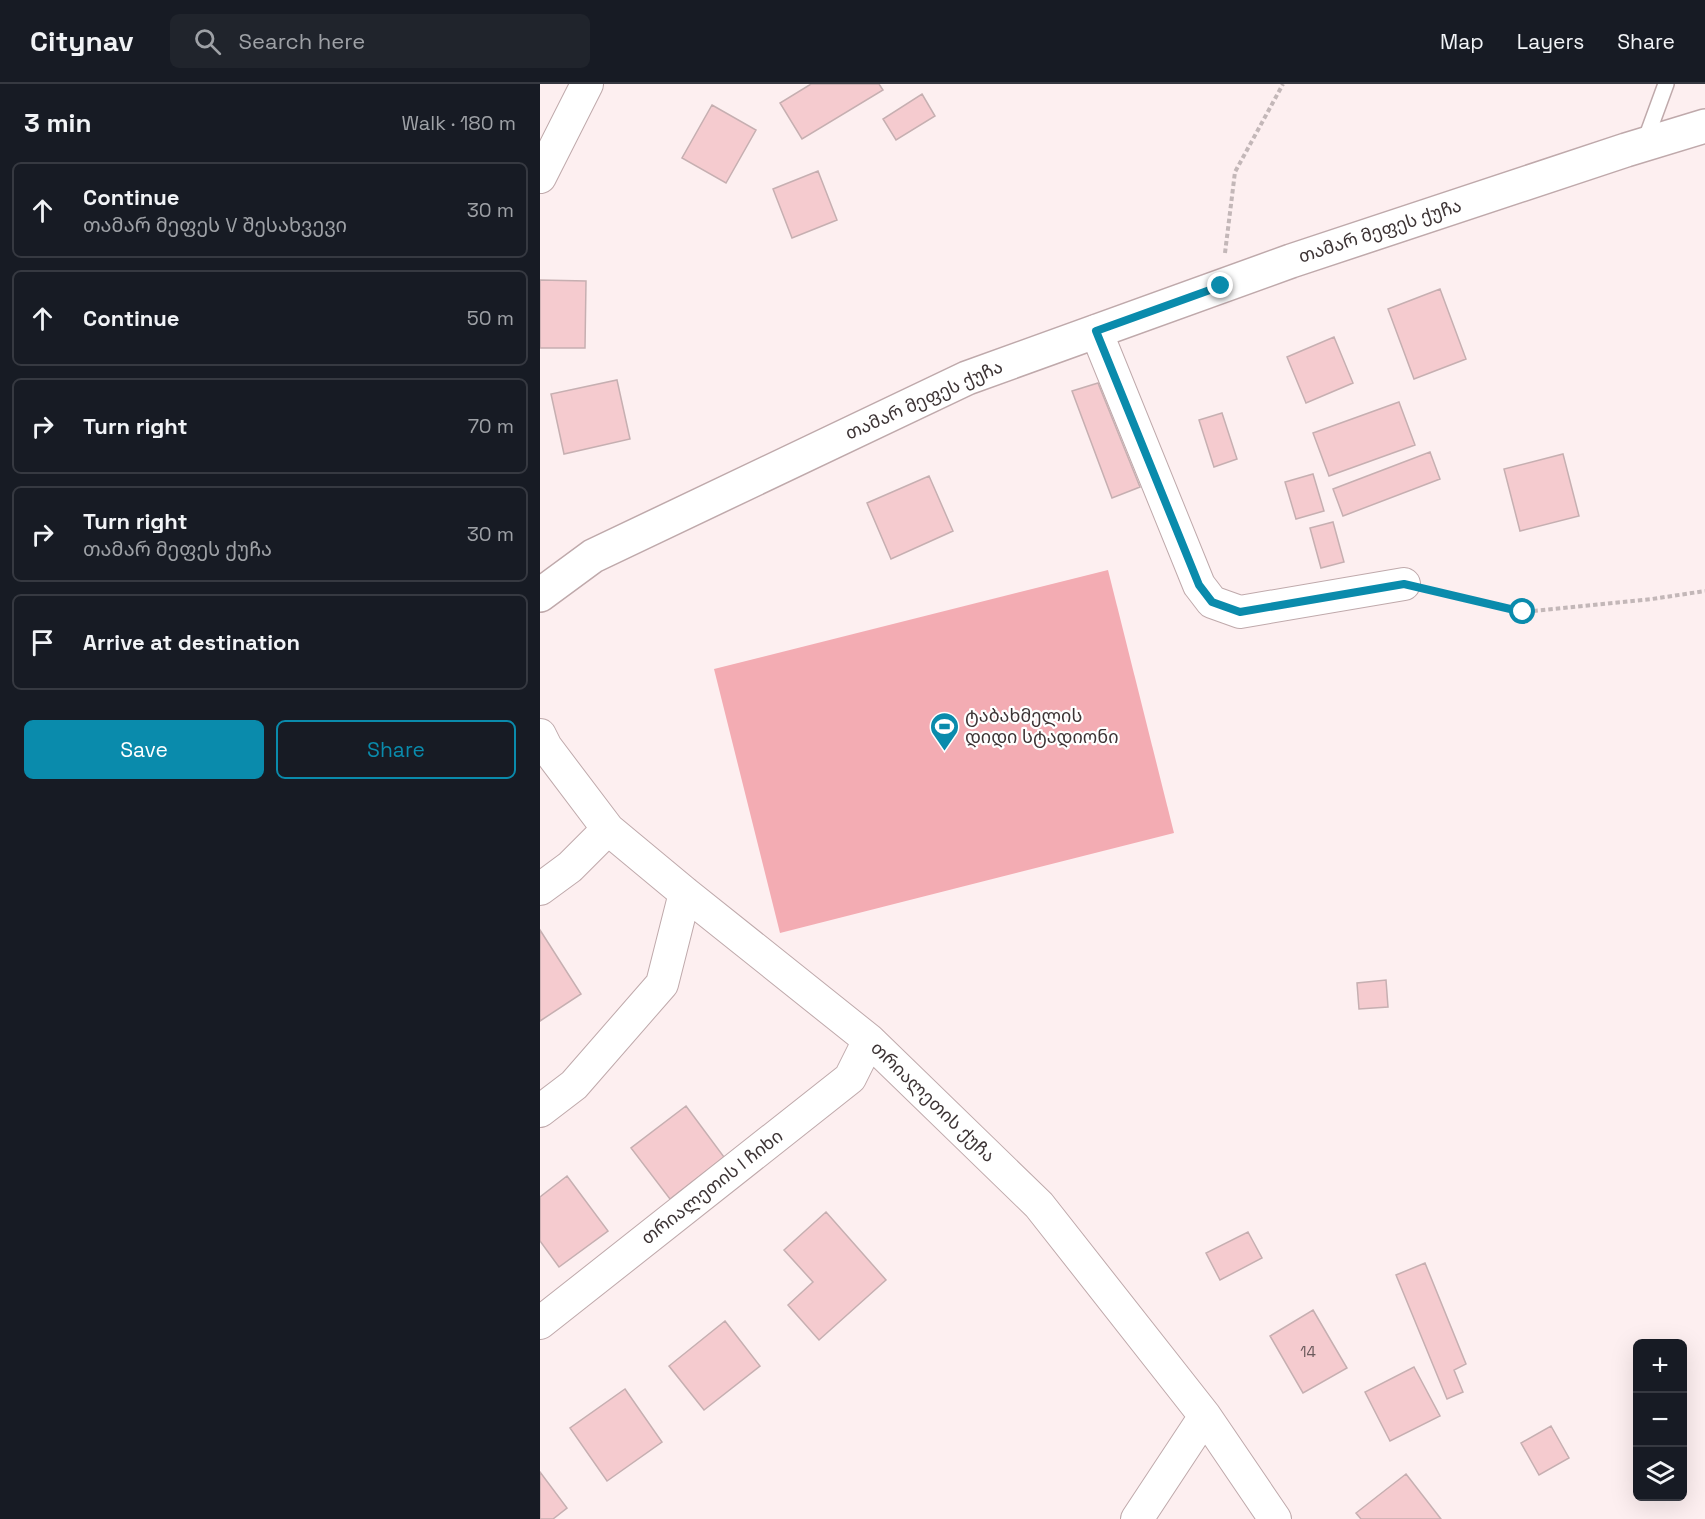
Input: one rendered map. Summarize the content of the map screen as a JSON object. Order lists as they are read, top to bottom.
{
  "streets": {
    "street": ["თამარ მეფეს ქუჩა", "თრიალეთის ქუჩა", "თრიალეთის I ჩიხი"]
  },
  "crossings": [
    ["თრიალეთის ქუჩა", "თრიალეთის I ჩიხი"]
  ],
  "places": {
    "sports": ["ტაბახმელის დიდი სტადიონი"]
  },
  "house_numbers": ["14"],
  "page": {
    "header": "Citynav",
    "search": "Search here",
    "nav": ["Map", "Layers", "Share"],
    "heading": ["3 min", "Walk · 180 m"],
    "list": [
      ["Continue", "თამარ მეფეს V შესახვევი", "30 m"],
      ["Continue", "50 m"],
      ["Turn right", "70 m"],
      ["Turn right", "თამარ მეფეს ქუჩა", "30 m"],
      "Arrive at destination"
    ],
    "buttons": ["Save", "Share"],
    "map_buttons": ["+", "−"]
  }
}
